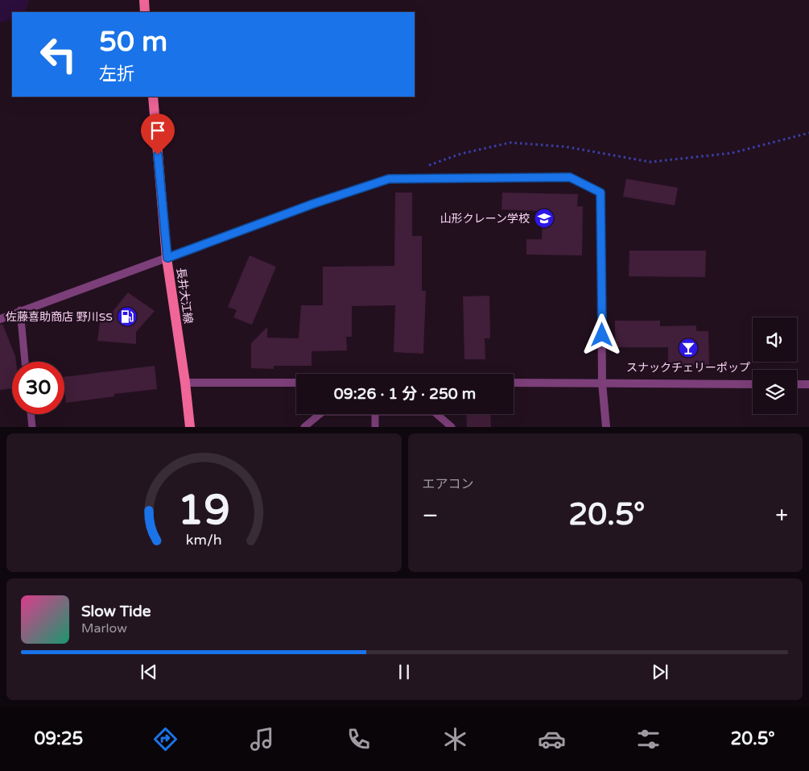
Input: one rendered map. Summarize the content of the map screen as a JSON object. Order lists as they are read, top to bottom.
{
  "streets": {
    "main road": ["長井大江線"]
  },
  "places": {
    "school or university": ["山形クレーン学校"],
    "fuel station": ["佐藤喜助商店 野川SS"],
    "bar": ["スナックチェリーポップ"]
  },
  "page": {
    "turn": ["50 m", "左折"],
    "limit": "30",
    "trip": "09:26 · 1 分 · 250 m",
    "tile": "エアコン",
    "heat": ["−", "20.5°", "+"],
    "song": ["Slow Tide", "Marlow"],
    "tabs": ["09:25", "20.5°"],
    "gauge": ["19", "km/h"]
  }
}
